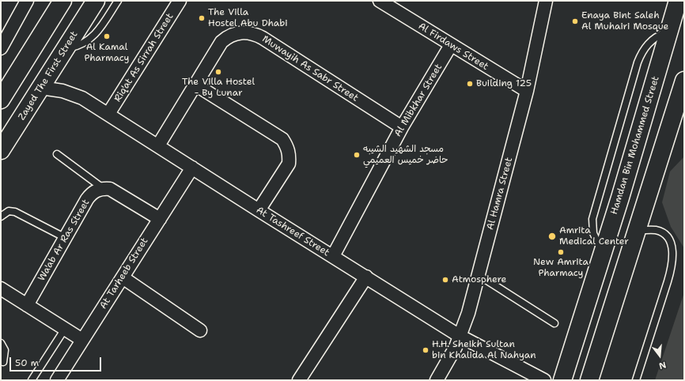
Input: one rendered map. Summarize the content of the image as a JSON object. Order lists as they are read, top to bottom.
{
  "streets": {
    "main road": ["Zayed The First Street", "Hamdan Bin Mohammed Street"],
    "street": [
      "Al Firdaws Street",
      "Riq'at As Sirrah Street",
      "Muwayih As Sabr Street",
      "Al Mibkhar Street",
      "Al Hamra Street",
      "At Tashreef Street",
      "Wa'ab Ar Ras Street",
      "At Tarheeb Street"
    ]
  },
  "crossings": [
    ["Al Firdaws Street", "Al Mibkhar Street"],
    ["Al Firdaws Street", "Al Hamra Street"],
    ["Riq'at As Sirrah Street", "At Tashreef Street"],
    ["Muwayih As Sabr Street", "Al Mibkhar Street"],
    ["Muwayih As Sabr Street", "At Tashreef Street"],
    ["Zayed The First Street", "At Tashreef Street"],
    ["Al Mibkhar Street", "At Tashreef Street"],
    ["Al Hamra Street", "At Tashreef Street"],
    ["At Tashreef Street", "At Tarheeb Street"]
  ],
  "places": [
    "The Villa Hostel Abu Dhabi",
    "Enaya Bint Saleh Al Muhairi Mosque",
    "Al Kamal Pharmacy",
    "The Villa Hostel - By Lunar",
    "Building 125",
    "مسجد الشهيد الشيبه حاضر خميس العميمي",
    "Amrita Medical Center",
    "New Amrita Pharmacy",
    "Atmosphere",
    "H.H. Sheikh Sultan bin Khalida Al Nahyan"
  ],
  "scale_bar": "50 m",
  "north": "bottom"
}
